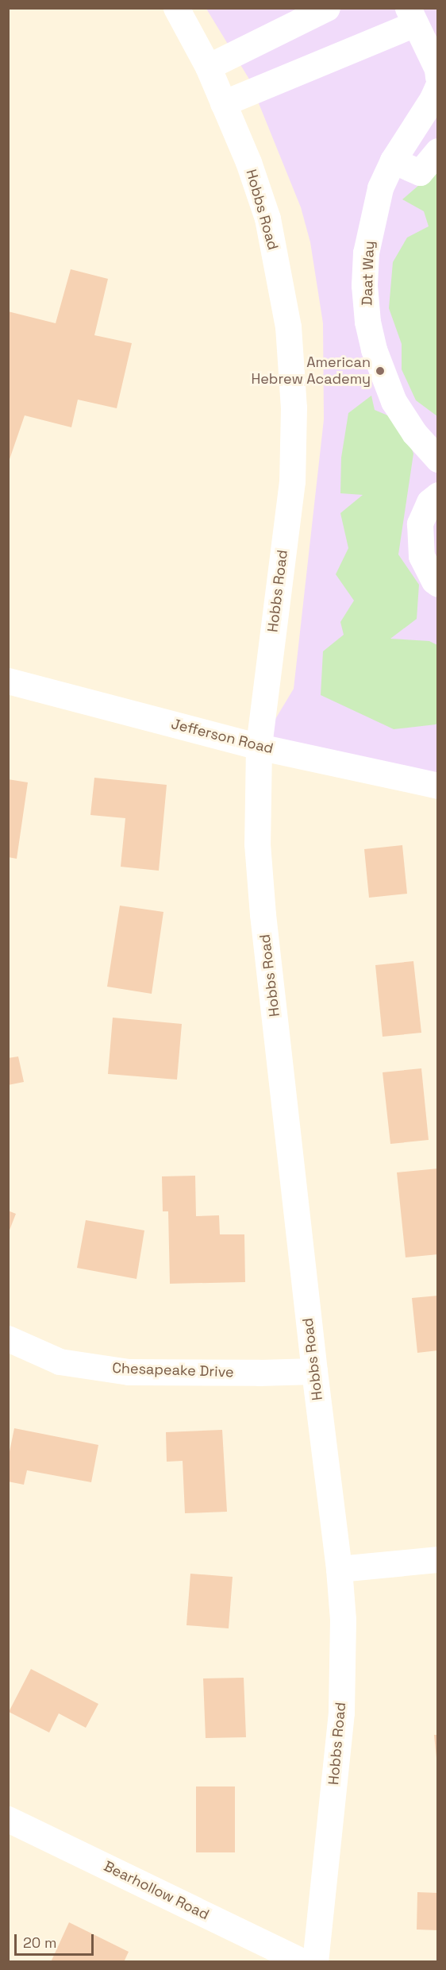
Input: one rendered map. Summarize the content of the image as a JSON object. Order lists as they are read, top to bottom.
{
  "streets": {
    "street": [
      "Hobbs Road",
      "Daat Way",
      "Jefferson Road",
      "Chesapeake Drive",
      "Bearhollow Road"
    ]
  },
  "crossings": [
    ["Hobbs Road", "Jefferson Road"],
    ["Hobbs Road", "Chesapeake Drive"]
  ],
  "places": ["American Hebrew Academy"],
  "scale_bar": "20 m"
}
